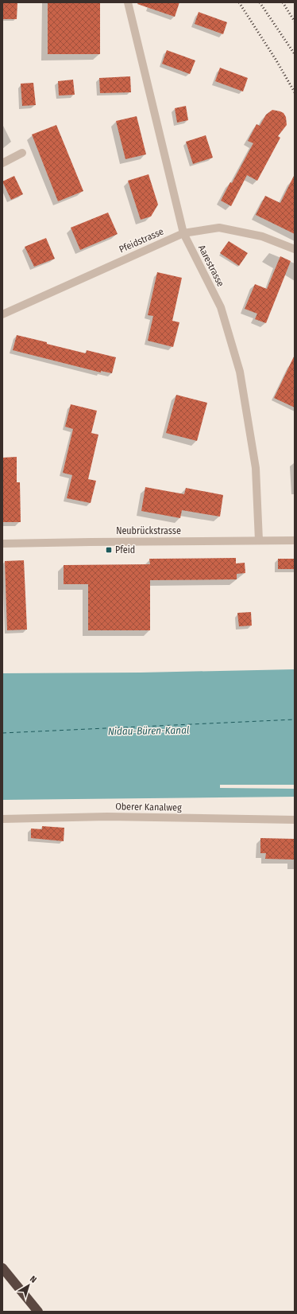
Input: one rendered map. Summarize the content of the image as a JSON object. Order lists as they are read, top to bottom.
{
  "streets": {
    "street": [
      "Pfeidstrasse",
      "Aarestrasse",
      "Neubrückstrasse",
      "Oberer Kanalweg"
    ]
  },
  "crossings": [
    ["Pfeidstrasse", "Aarestrasse"],
    ["Aarestrasse", "Neubrückstrasse"]
  ],
  "water": ["Nidau-Büren-Kanal"],
  "places": {
    "transit": ["Pfeid"]
  },
  "north": "top right"
}
